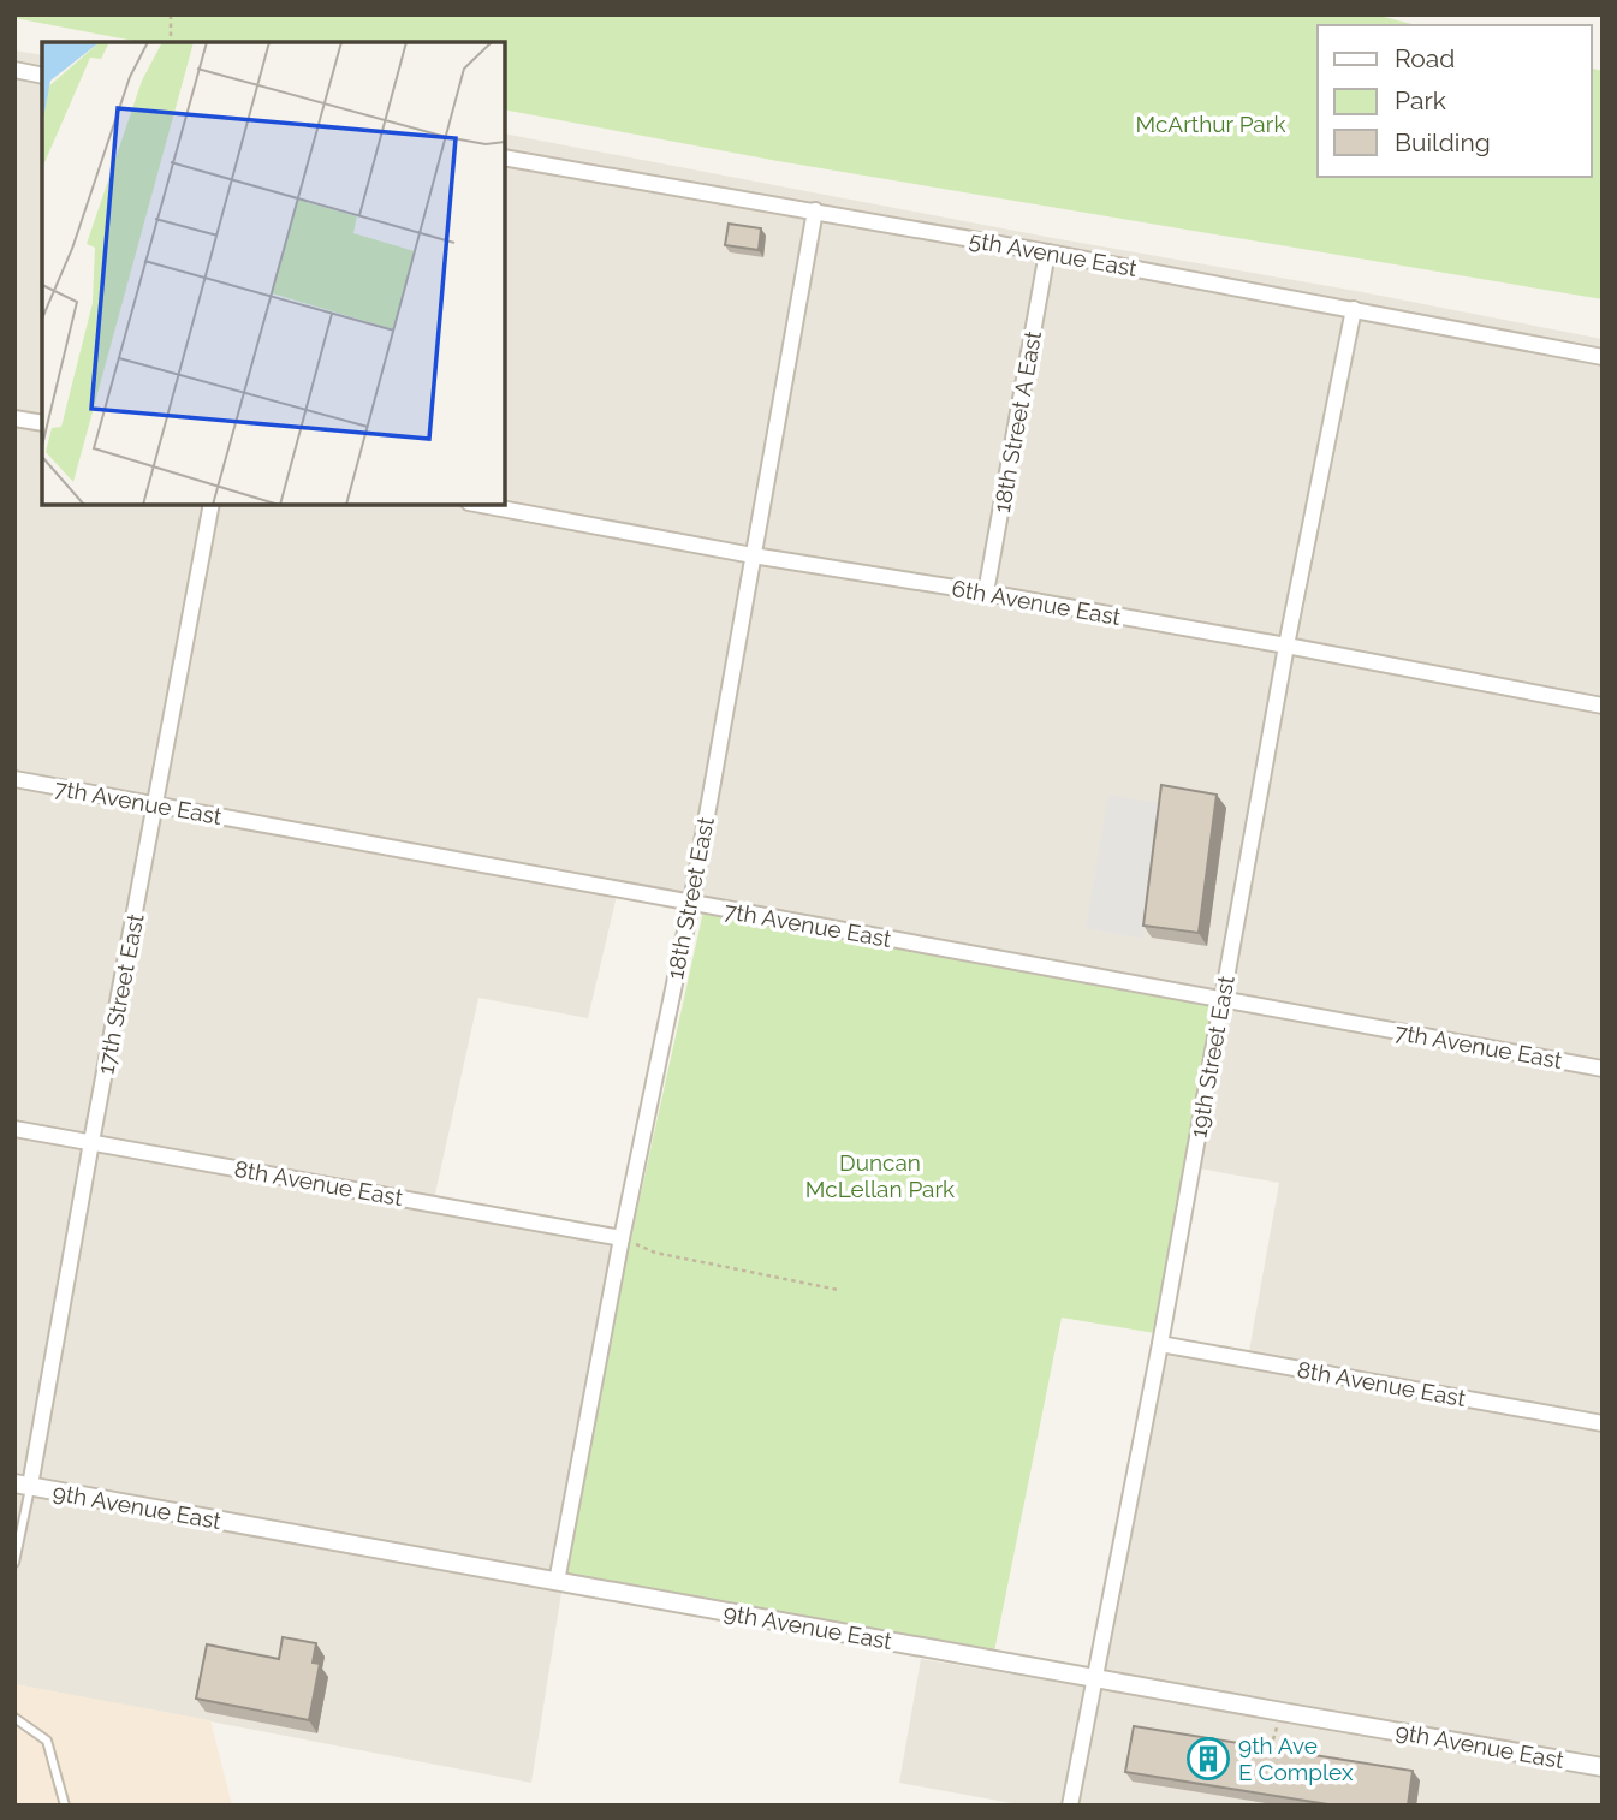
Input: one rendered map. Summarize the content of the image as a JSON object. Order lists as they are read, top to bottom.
{
  "streets": {
    "street": [
      "5th Avenue East",
      "18th Street A East",
      "6th Avenue East",
      "7th Avenue East",
      "18th Street East",
      "17th Street East",
      "19th Street East",
      "8th Avenue East",
      "9th Avenue East"
    ]
  },
  "crossings": [
    ["5th Avenue East", "18th Street A East"],
    ["5th Avenue East", "18th Street East"],
    ["5th Avenue East", "19th Street East"],
    ["18th Street A East", "6th Avenue East"],
    ["6th Avenue East", "18th Street East"],
    ["6th Avenue East", "19th Street East"],
    ["7th Avenue East", "18th Street East"],
    ["7th Avenue East", "17th Street East"],
    ["7th Avenue East", "19th Street East"],
    ["18th Street East", "8th Avenue East"],
    ["18th Street East", "9th Avenue East"],
    ["17th Street East", "8th Avenue East"],
    ["17th Street East", "9th Avenue East"],
    ["19th Street East", "8th Avenue East"],
    ["19th Street East", "9th Avenue East"]
  ],
  "parks": ["McArthur Park", "Duncan McLellan Park"],
  "places": {
    "building": ["9th Ave E Complex"]
  },
  "legend": ["Road", "Park", "Building"]
}
